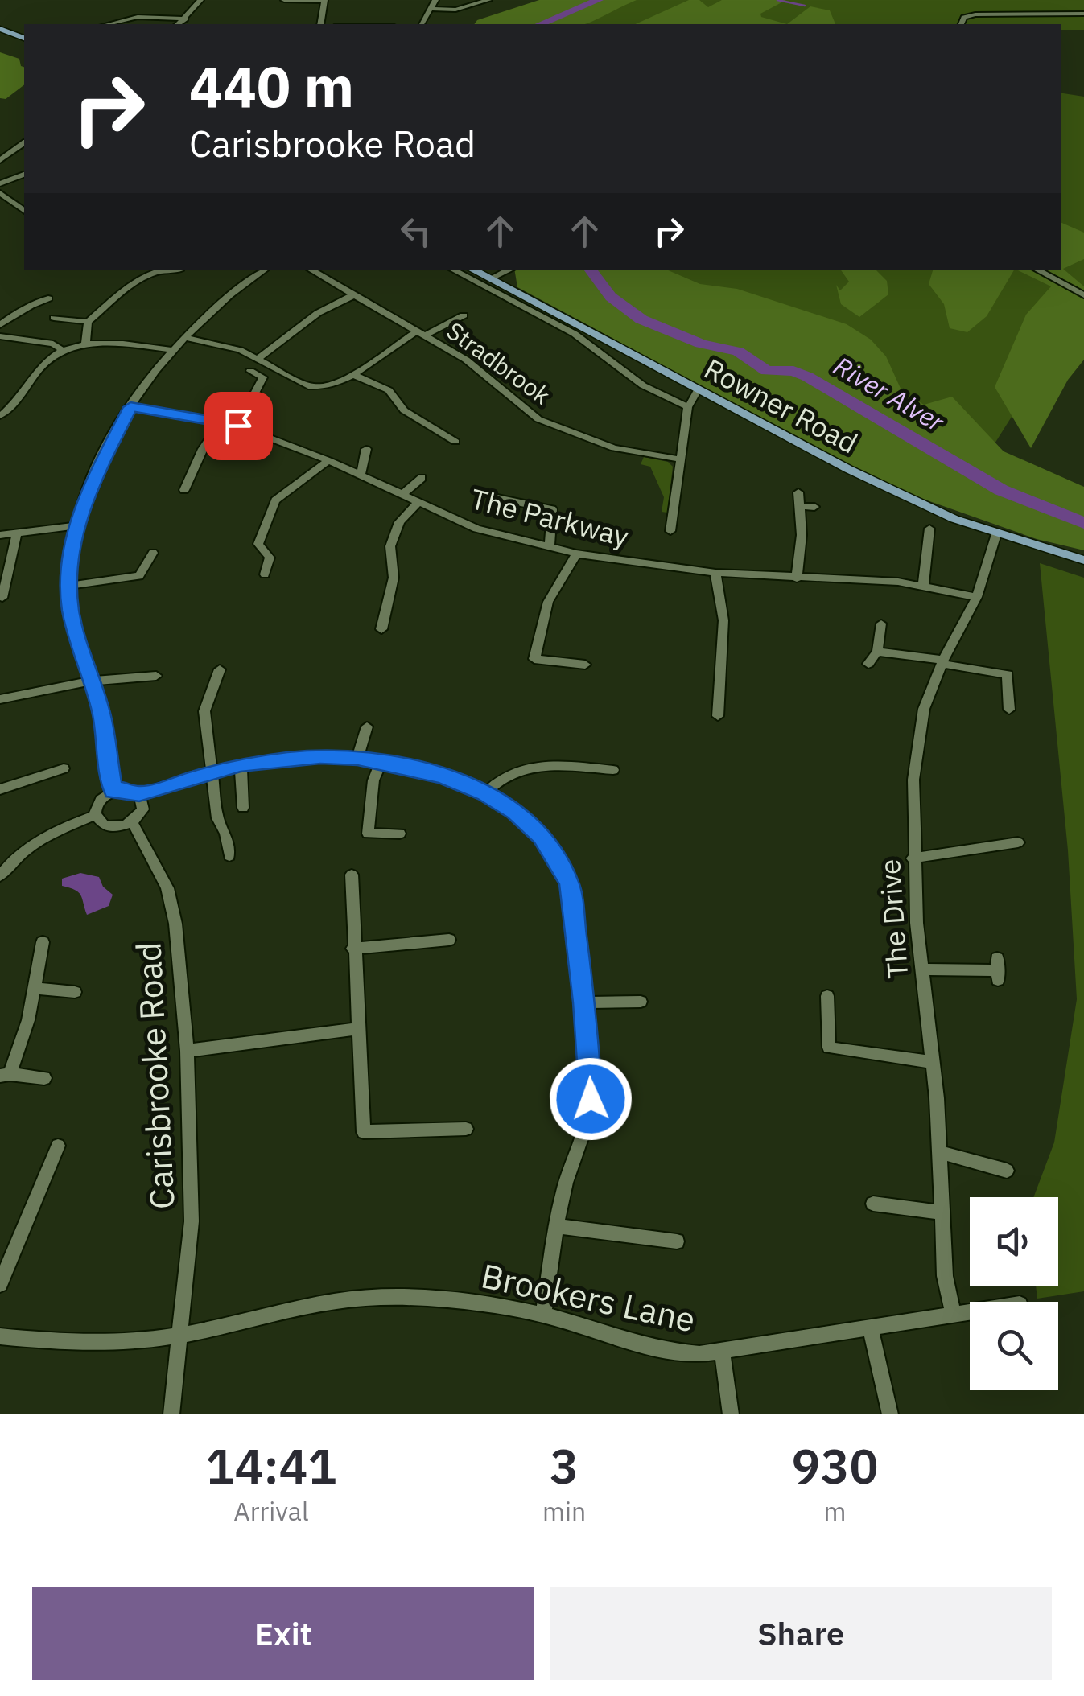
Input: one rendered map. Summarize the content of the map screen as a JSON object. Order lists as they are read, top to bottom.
{
  "streets": {
    "main road": ["Rowner Road"],
    "street": [
      "Stradbrook",
      "The Parkway",
      "The Drive",
      "Carisbrooke Road",
      "Brookers Lane"
    ]
  },
  "crossings": [
    ["Rowner Road", "The Drive"],
    ["The Parkway", "The Drive"],
    ["The Drive", "Brookers Lane"],
    ["Carisbrooke Road", "Brookers Lane"]
  ],
  "water": ["River Alver"],
  "page": {
    "turn": ["440 m", "Carisbrooke Road"],
    "eta": [
      "14:41",
      "Arrival",
      "3",
      "min",
      "930",
      "m"
    ],
    "buttons": ["Exit", "Share"]
  }
}
